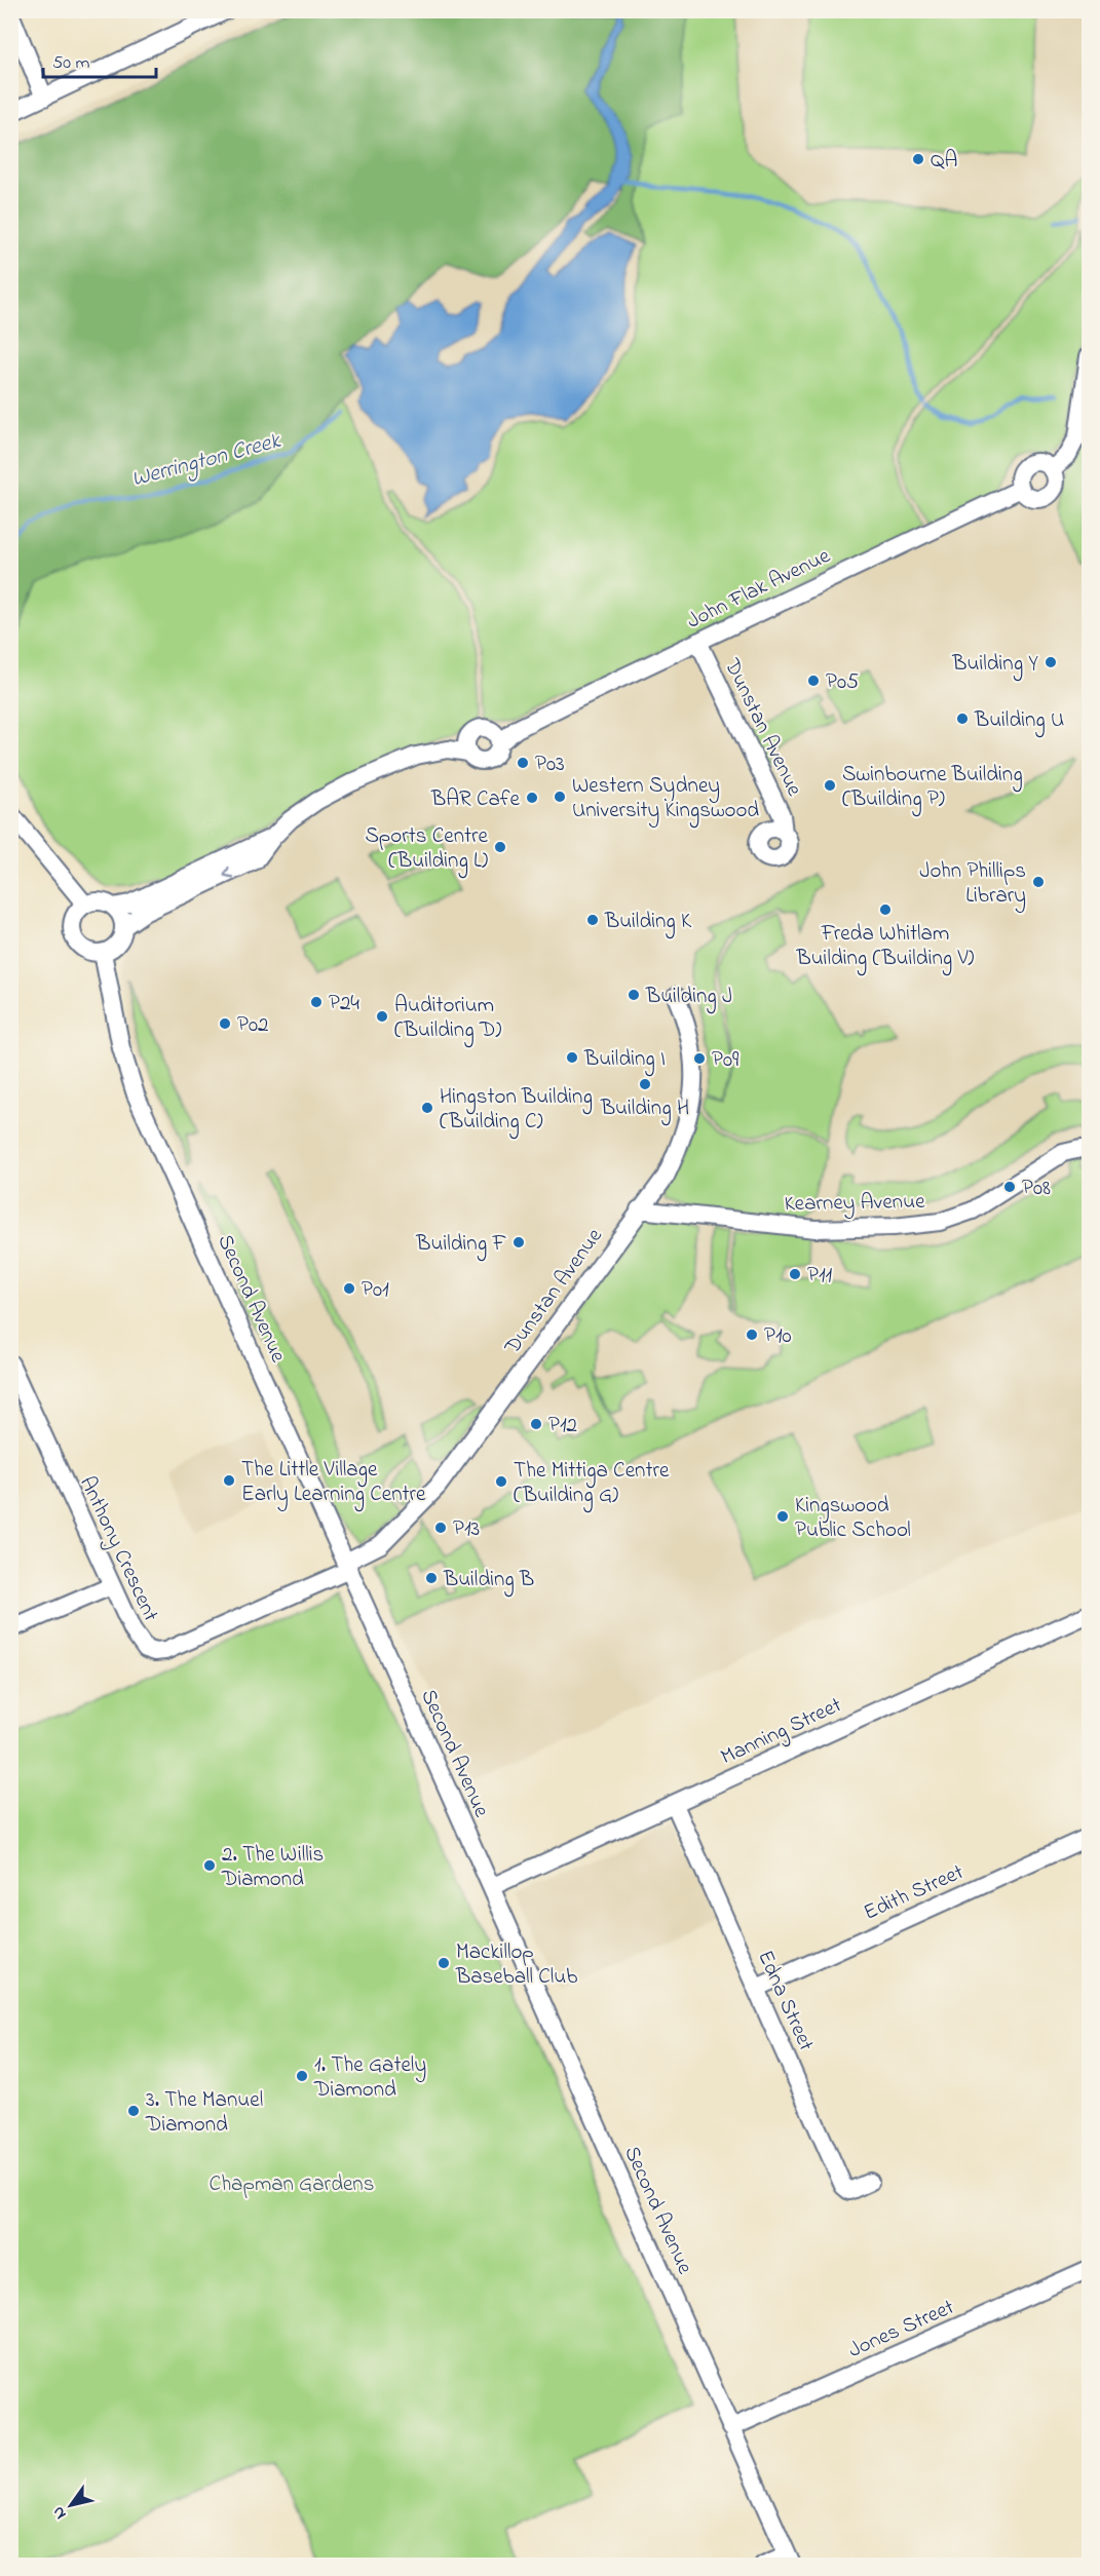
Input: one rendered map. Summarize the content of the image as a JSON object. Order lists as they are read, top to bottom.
{
  "streets": {
    "street": [
      "John Flak Avenue",
      "Dunstan Avenue",
      "Kearney Avenue",
      "Second Avenue",
      "Anthony Crescent",
      "Manning Street",
      "Edith Street",
      "Edna Street",
      "Jones Street"
    ]
  },
  "crossings": [
    ["John Flak Avenue", "Dunstan Avenue"],
    ["Dunstan Avenue", "Kearney Avenue"],
    ["Dunstan Avenue", "Second Avenue"],
    ["Dunstan Avenue", "Anthony Crescent"],
    ["Second Avenue", "Anthony Crescent"],
    ["Second Avenue", "Manning Street"],
    ["Second Avenue", "Jones Street"],
    ["Manning Street", "Edna Street"],
    ["Edith Street", "Edna Street"]
  ],
  "water": ["Werrington Creek"],
  "parks": ["Chapman Gardens"],
  "places": [
    "QA",
    "Building Y",
    "P05",
    "Building U",
    "P03",
    "Swinbourne Building (Building P)",
    "Western Sydney University Kingswood",
    "BAR Cafe",
    "Sports Centre (Building L)",
    "John Phillips Library",
    "Freda Whitlam Building (Building V)",
    "Building K",
    "Building J",
    "P24",
    "Auditorium (Building D)",
    "P02",
    "Building I",
    "P09",
    "Building H",
    "Hingston Building (Building C)",
    "P08",
    "Building F",
    "P11",
    "P01",
    "P10",
    "P12",
    "The Little Village Early Learning Centre",
    "The Mittiga Centre (Building G)",
    "Kingswood Public School",
    "P13",
    "Building B",
    "2. The Willis Diamond",
    "Mackillop Baseball Club",
    "1. The Gately Diamond",
    "3. The Manuel Diamond"
  ],
  "scale_bar": "50 m",
  "north": "bottom left"
}
